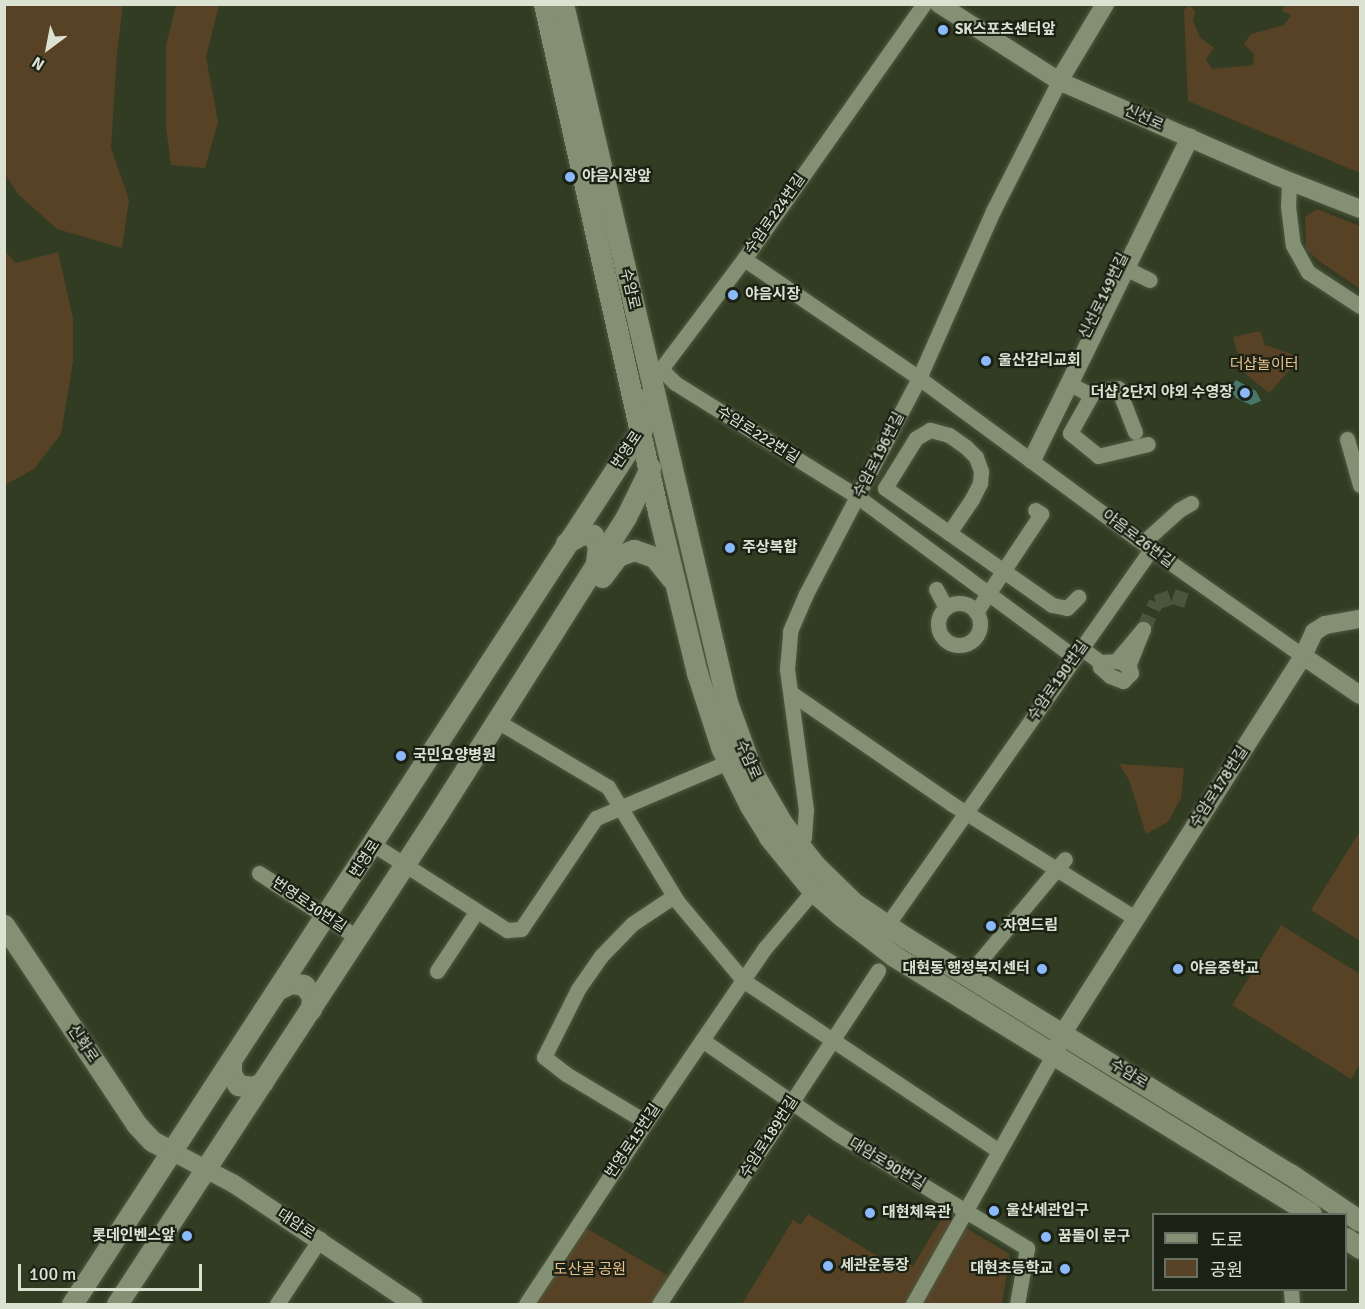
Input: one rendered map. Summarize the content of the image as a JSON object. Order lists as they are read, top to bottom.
{
  "streets": {
    "main road": ["수암로", "번영로", "신화로"],
    "street": [
      "신선로",
      "수암로224번길",
      "신선로149번길",
      "수암로222번길",
      "수암로196번길",
      "야음로26번길",
      "수암로190번길",
      "수암로178번길",
      "번영로30번길",
      "수암로189번길",
      "번영로15번길",
      "대암로90번길",
      "대암로"
    ]
  },
  "crossings": [
    ["신선로", "신선로149번길"],
    ["신선로", "수암로196번길"],
    ["수암로224번길", "수암로"],
    ["수암로224번길", "수암로222번길"],
    ["수암로224번길", "번영로"],
    ["수암로224번길", "야음로26번길"],
    ["수암로", "수암로222번길"],
    ["수암로", "번영로"],
    ["수암로", "수암로196번길"],
    ["수암로", "수암로190번길"],
    ["수암로", "수암로178번길"],
    ["수암로", "번영로15번길"],
    ["신선로149번길", "야음로26번길"],
    ["수암로222번길", "수암로196번길"],
    ["수암로222번길", "수암로190번길"],
    ["번영로", "번영로30번길"],
    ["번영로", "신화로"],
    ["번영로", "대암로"],
    ["수암로196번길", "야음로26번길"],
    ["야음로26번길", "수암로190번길"],
    ["야음로26번길", "수암로178번길"],
    ["신화로", "대암로"],
    ["수암로189번길", "대암로90번길"],
    ["번영로15번길", "대암로90번길"]
  ],
  "parks": ["더샵놀이터", "도산골 공원"],
  "places": [
    "SK스포츠센터앞",
    "야음시장앞",
    "야음시장",
    "울산감리교회",
    "더샵 2단지 야외 수영장",
    "주상복합",
    "국민요양병원",
    "자연드림",
    "대현동 행정복지센터",
    "야음중학교",
    "울산세관입구",
    "대현체육관",
    "롯데인벤스앞",
    "꿈돌이 문구",
    "세관운동장",
    "대현초등학교"
  ],
  "legend": ["도로", "공원"],
  "scale_bar": "100 m",
  "north": "bottom left"
}
